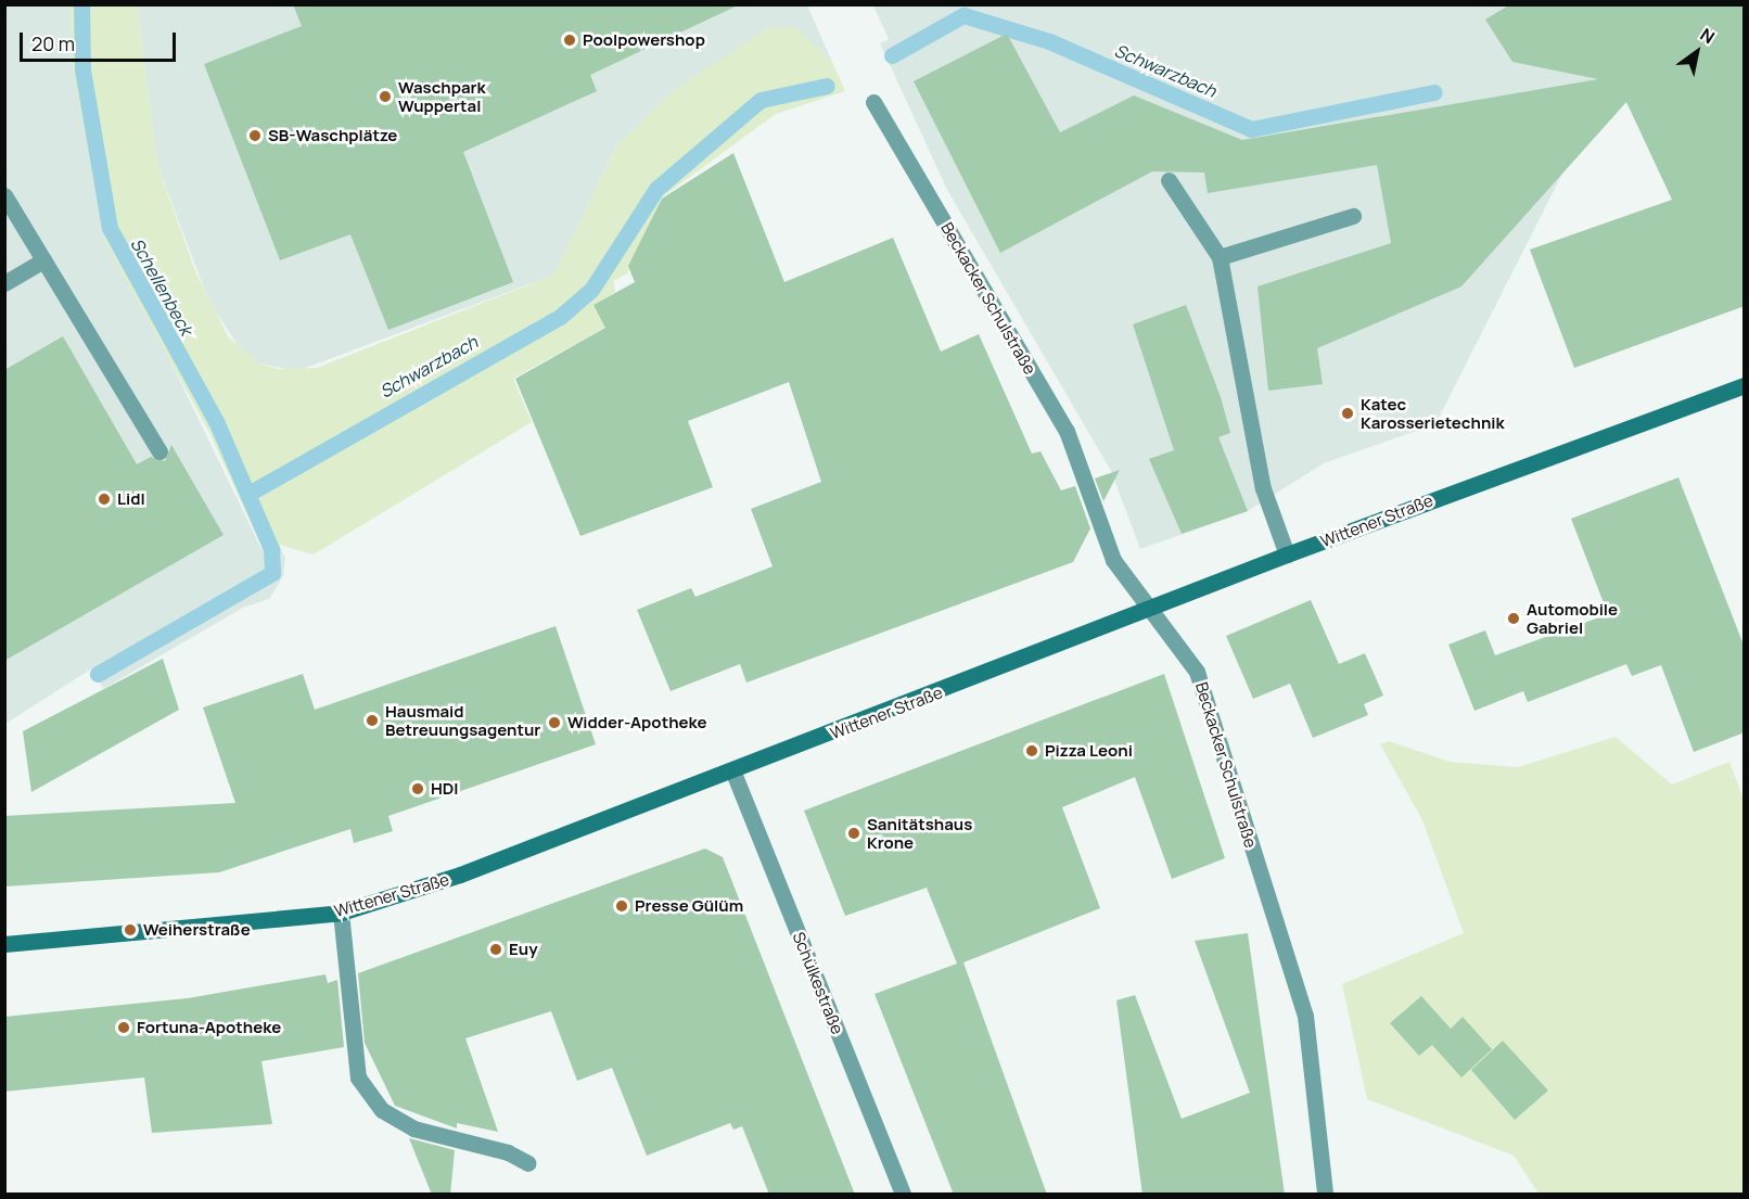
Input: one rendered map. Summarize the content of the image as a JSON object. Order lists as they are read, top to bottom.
{
  "streets": {
    "street": ["Beckacker Schulstraße", "Wittener Straße", "Schülkestraße"]
  },
  "crossings": [
    ["Beckacker Schulstraße", "Wittener Straße"],
    ["Wittener Straße", "Schülkestraße"]
  ],
  "water": ["Schwarzbach", "Schellenbeck"],
  "places": [
    "Poolpowershop",
    "Waschpark Wuppertal",
    "SB-Waschplätze",
    "Katec Karosserietechnik",
    "Lidl",
    "Automobile Gabriel",
    "Hausmaid Betreuungsagentur",
    "Widder-Apotheke",
    "Pizza Leoni",
    "HDI",
    "Sanitätshaus Krone",
    "Presse Gülüm",
    "Weiherstraße",
    "Euy",
    "Fortuna-Apotheke"
  ],
  "scale_bar": "20 m",
  "north": "top right"
}
